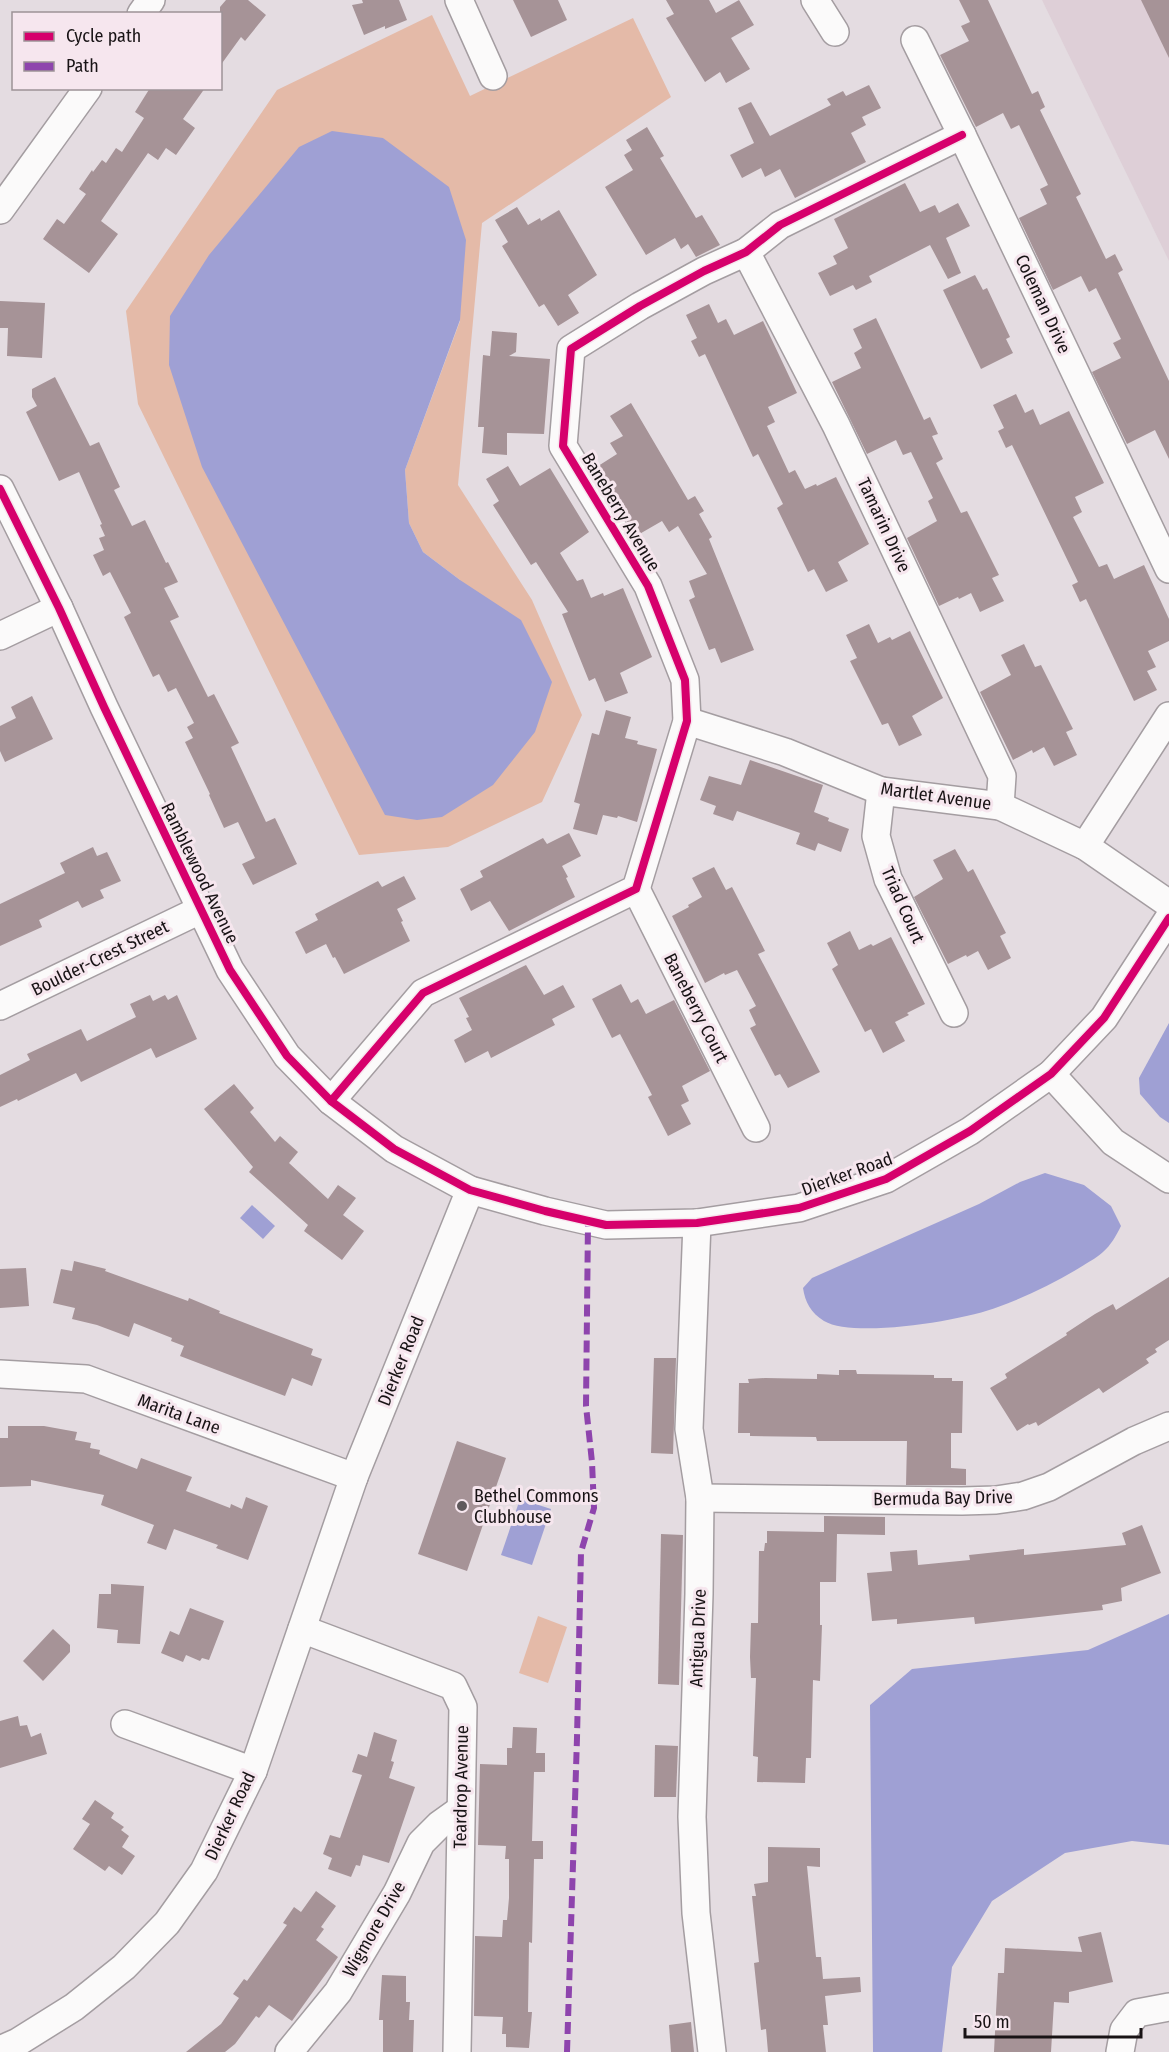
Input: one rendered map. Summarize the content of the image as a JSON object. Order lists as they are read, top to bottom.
{
  "streets": {
    "street": [
      "Coleman Drive",
      "Baneberry Avenue",
      "Tamarin Drive",
      "Martlet Avenue",
      "Ramblewood Avenue",
      "Triad Court",
      "Boulder-Crest Street",
      "Baneberry Court",
      "Dierker Road",
      "Marita Lane",
      "Bermuda Bay Drive",
      "Antigua Drive",
      "Teardrop Avenue",
      "Wigmore Drive"
    ]
  },
  "crossings": [
    ["Coleman Drive", "Baneberry Avenue"],
    ["Baneberry Avenue", "Tamarin Drive"],
    ["Baneberry Avenue", "Martlet Avenue"],
    ["Baneberry Avenue", "Baneberry Court"],
    ["Tamarin Drive", "Martlet Avenue"],
    ["Martlet Avenue", "Triad Court"],
    ["Ramblewood Avenue", "Boulder-Crest Street"],
    ["Ramblewood Avenue", "Dierker Road"],
    ["Dierker Road", "Marita Lane"],
    ["Dierker Road", "Antigua Drive"],
    ["Dierker Road", "Teardrop Avenue"],
    ["Bermuda Bay Drive", "Antigua Drive"],
    ["Teardrop Avenue", "Wigmore Drive"]
  ],
  "places": ["Bethel Commons Clubhouse"],
  "legend": ["Cycle path", "Path"],
  "scale_bar": "50 m"
}
